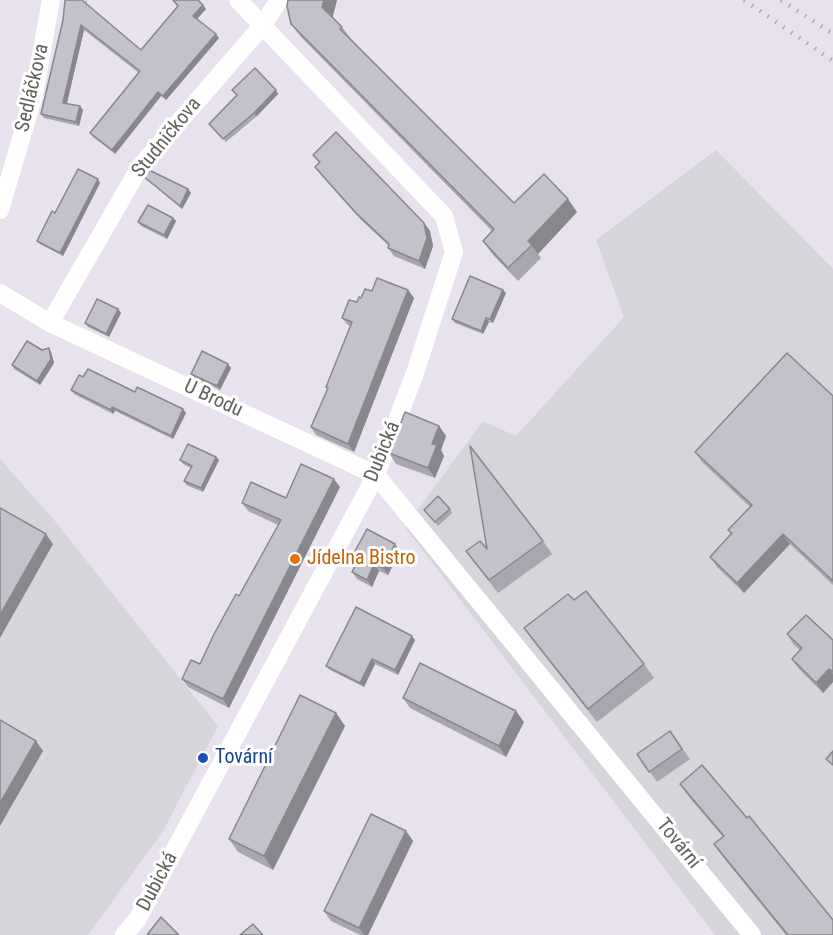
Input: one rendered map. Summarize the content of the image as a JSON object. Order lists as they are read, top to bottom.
{
  "streets": {
    "street": [
      "Sedláčkova",
      "Studničkova",
      "U Brodu",
      "Dubická",
      "Tovární"
    ]
  },
  "crossings": [
    ["Studničkova", "U Brodu"],
    ["Studničkova", "Dubická"],
    ["U Brodu", "Dubická"],
    ["U Brodu", "Tovární"],
    ["Dubická", "Tovární"]
  ],
  "places": ["Jídelna Bistro", "Tovární"]
}
